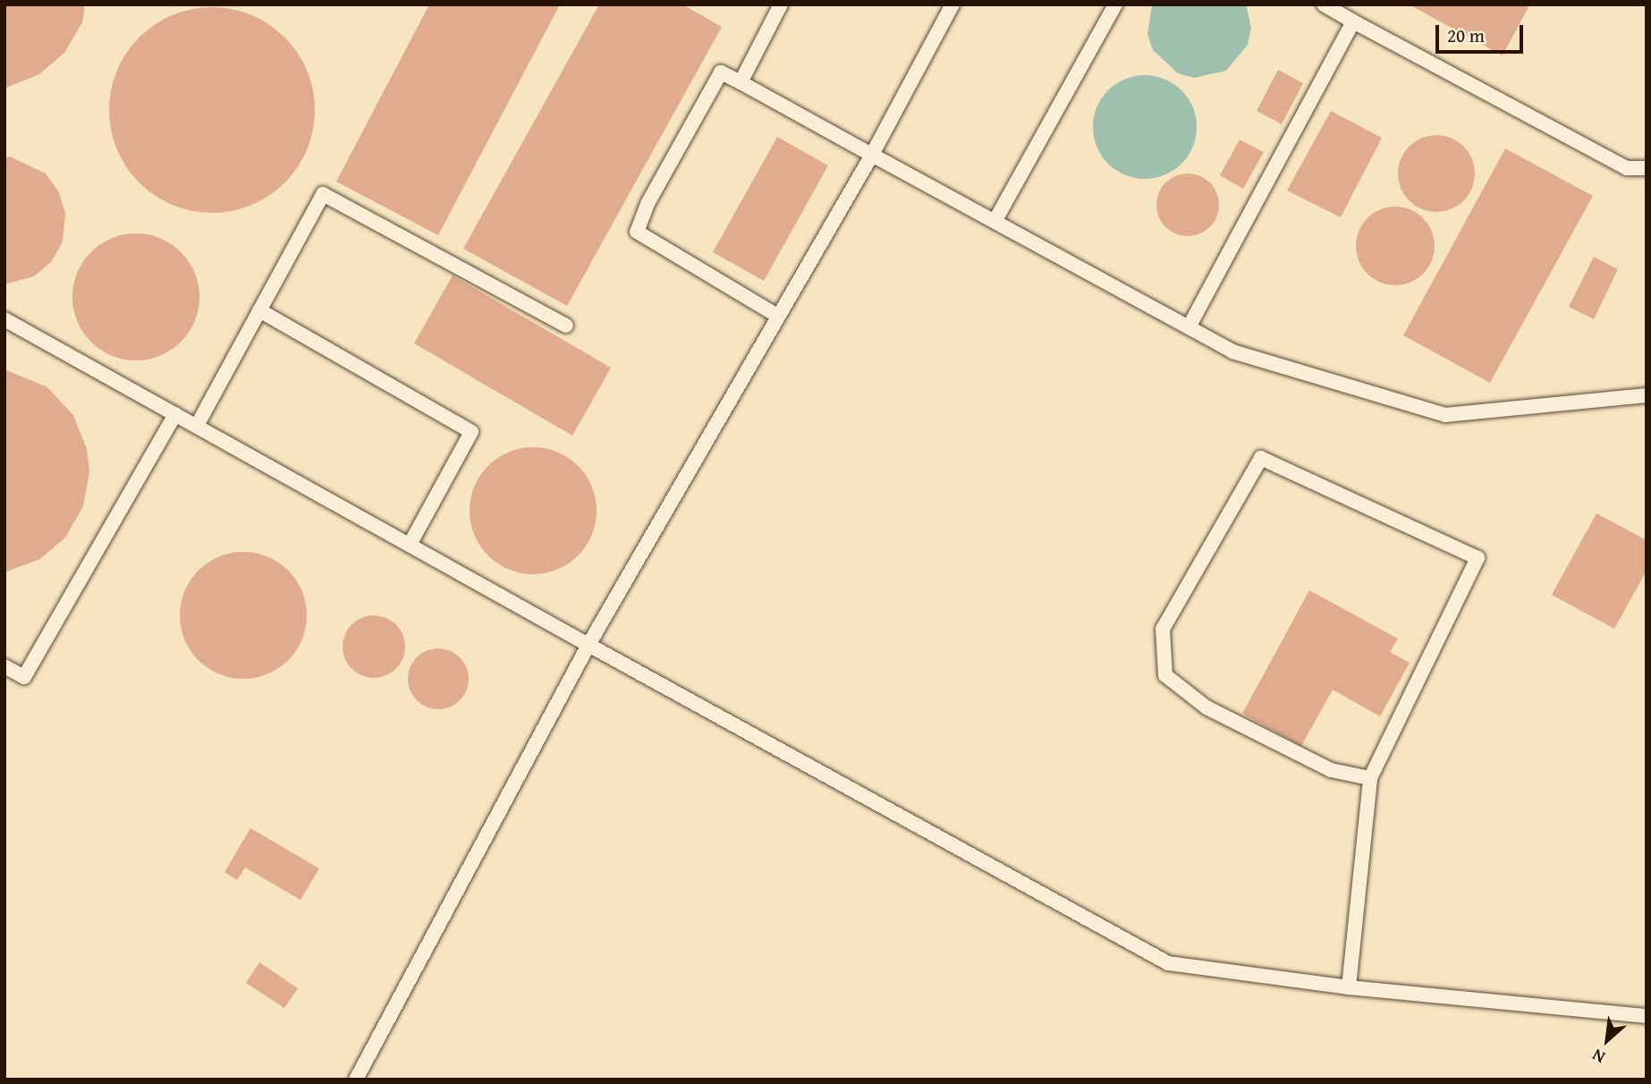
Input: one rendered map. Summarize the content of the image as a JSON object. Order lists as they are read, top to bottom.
{
  "scale_bar": "20 m",
  "north": "bottom left"
}
